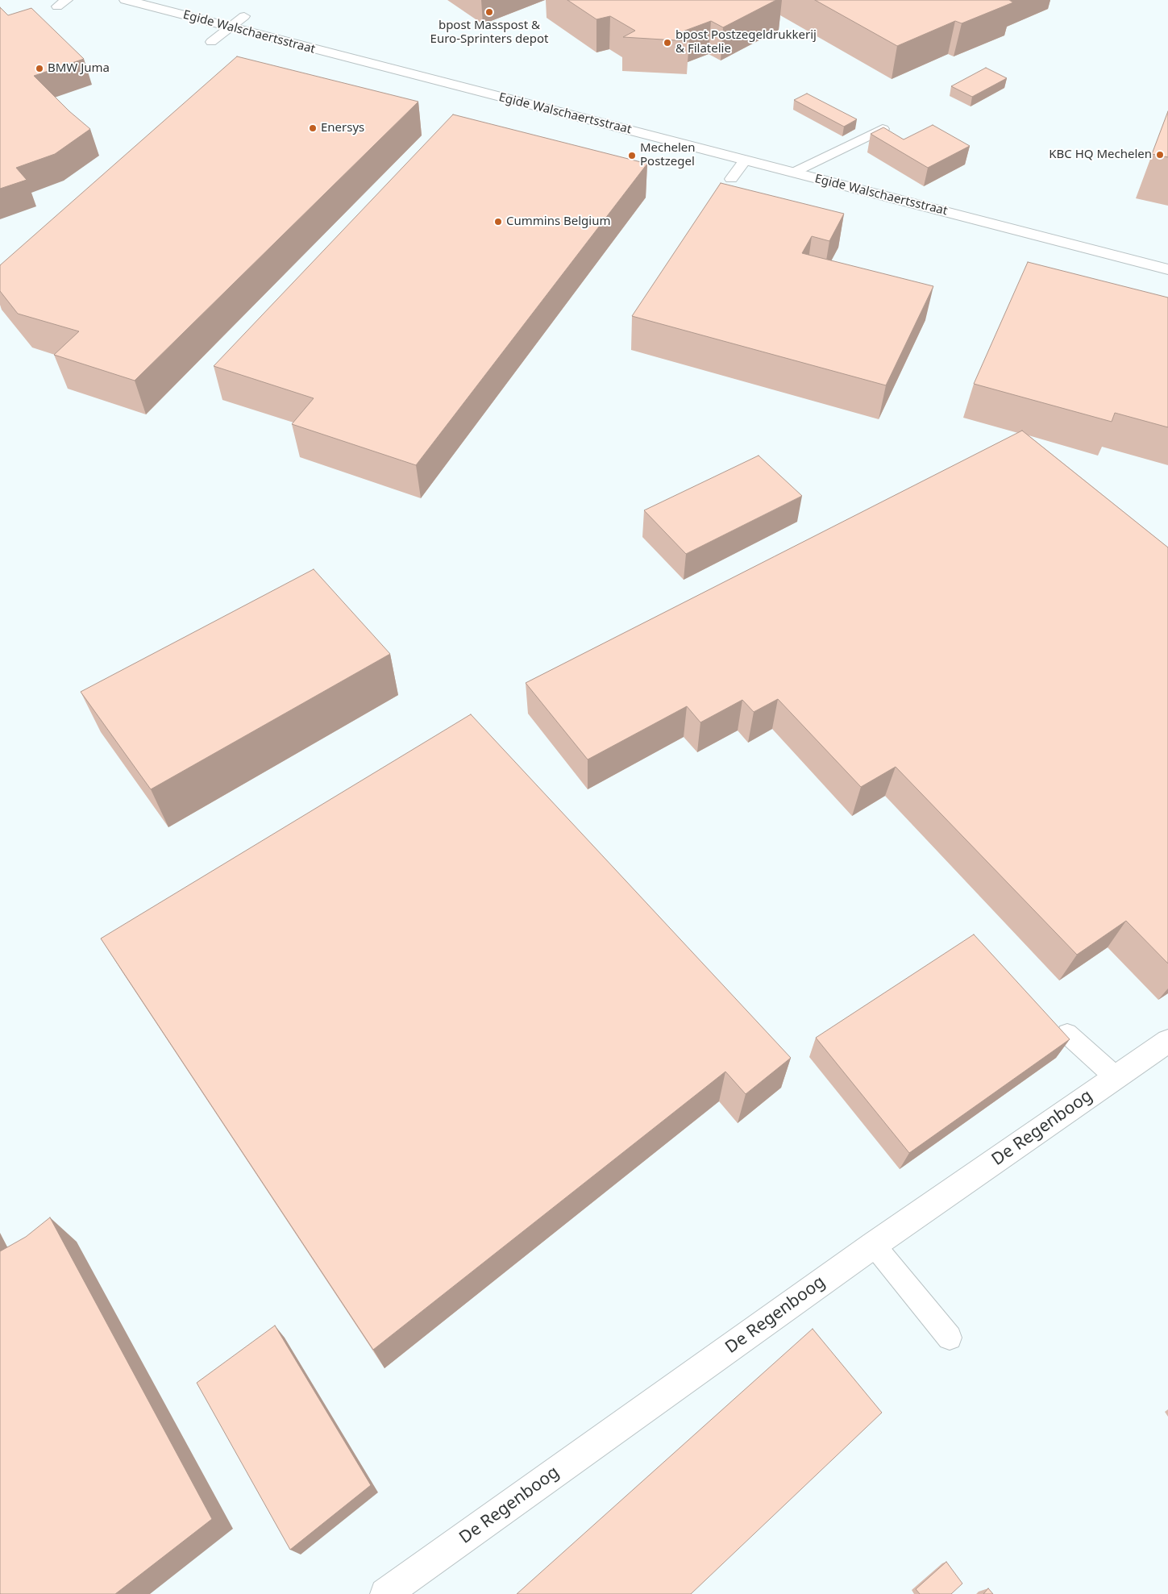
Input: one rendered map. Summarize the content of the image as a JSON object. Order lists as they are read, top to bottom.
{
  "streets": {
    "street": ["Egide Walschaertsstraat", "De Regenboog"]
  },
  "places": [
    "bpost Masspost & Euro-Sprinters depot",
    "bpost Postzegeldrukkerij & Filatelie",
    "BMW Juma",
    "Enersys",
    "KBC HQ Mechelen",
    "Mechelen Postzegel",
    "Cummins Belgium"
  ]
}
